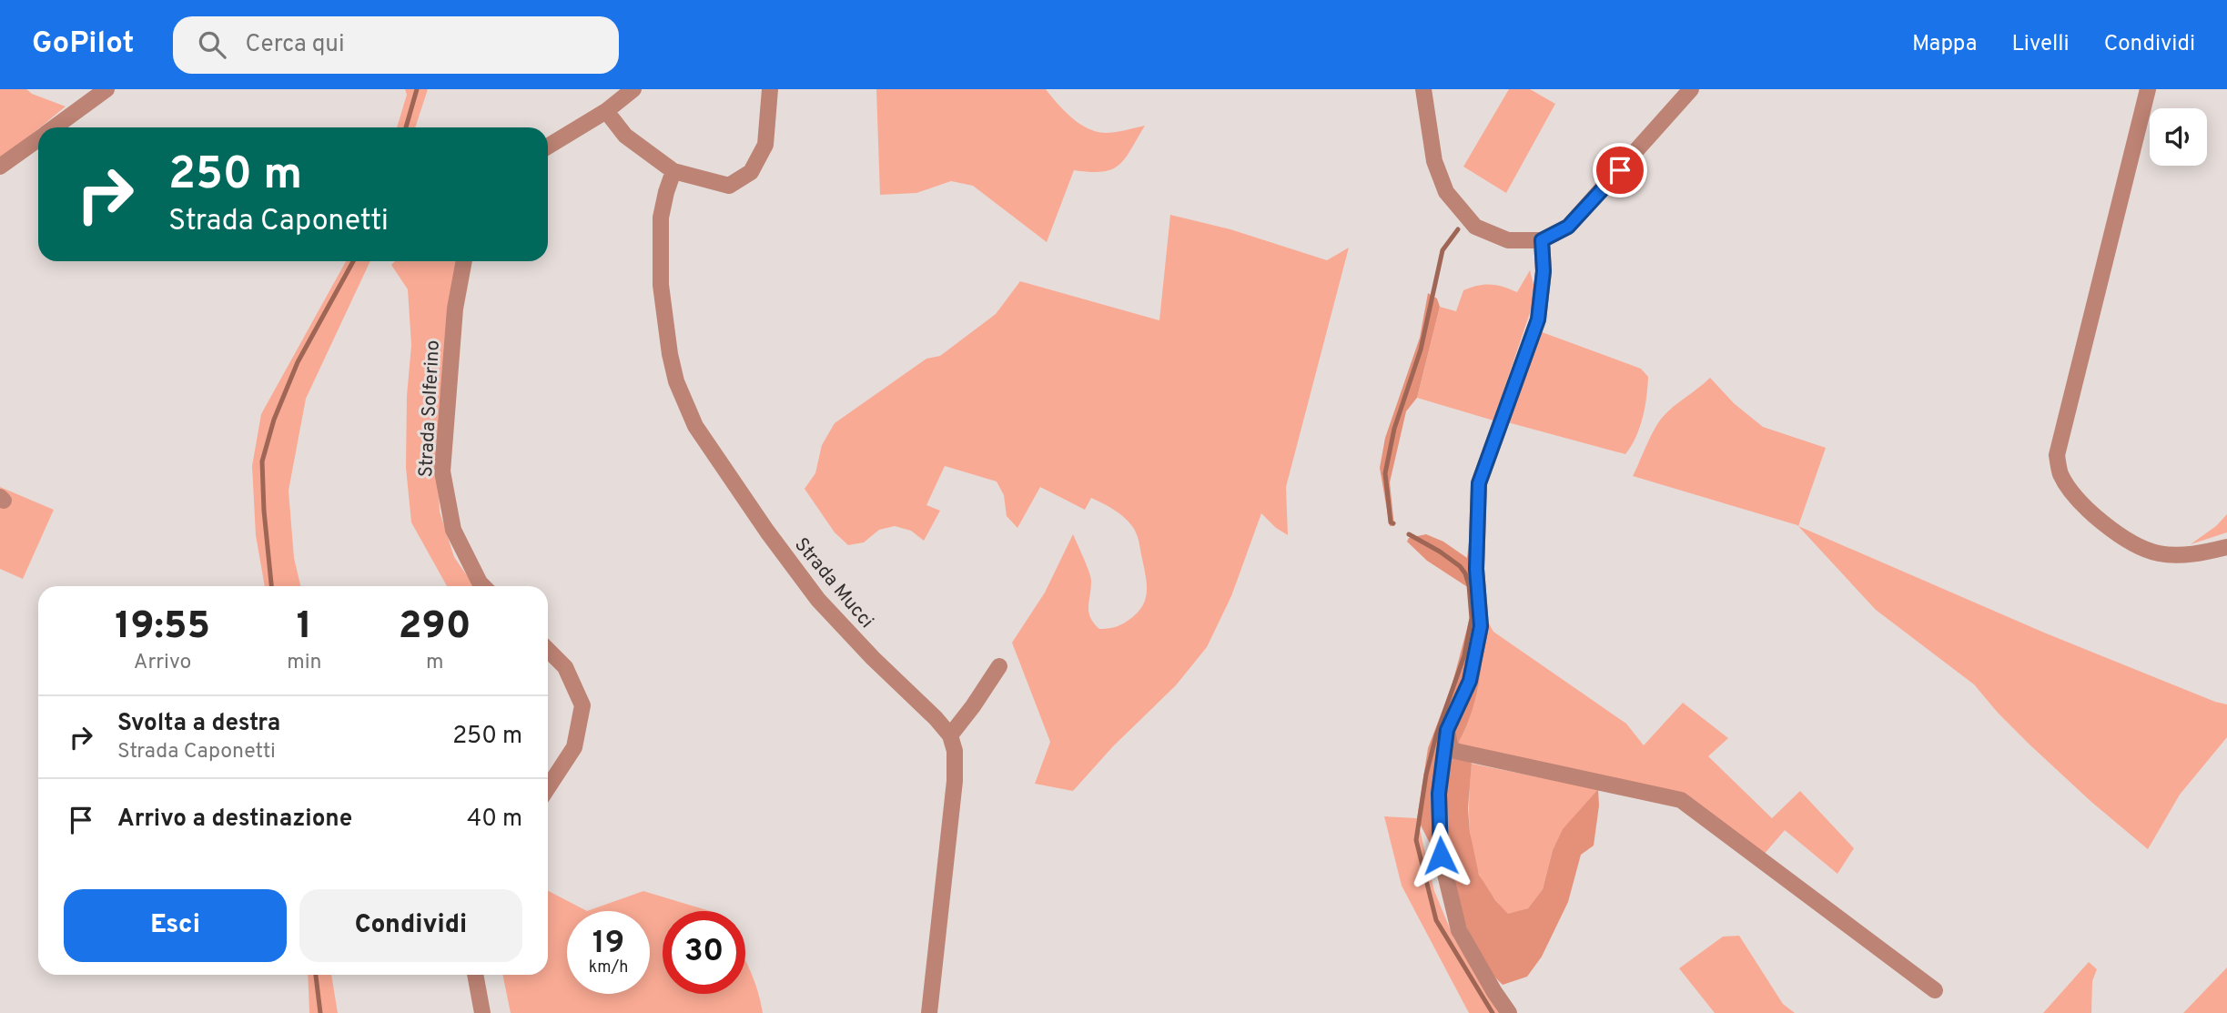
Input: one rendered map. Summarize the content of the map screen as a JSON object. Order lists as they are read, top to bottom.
{
  "streets": {
    "street": ["Strada Solferino", "Strada Mucci"]
  },
  "page": {
    "header": "GoPilot",
    "search": "Cerca qui",
    "nav": ["Mappa", "Livelli", "Condividi"],
    "turn": ["250 m", "Strada Caponetti"],
    "eta": [
      "19:55",
      "Arrivo",
      "1",
      "min",
      "290",
      "m"
    ],
    "list": [
      {
        "name": "Svolta a destra",
        "note": "Strada Caponetti",
        "value": "250 m"
      },
      {
        "name": "Arrivo a destinazione",
        "value": "40 m"
      }
    ],
    "buttons": ["Esci", "Condividi"],
    "speed": "19 km/h",
    "limit": "30"
  }
}
